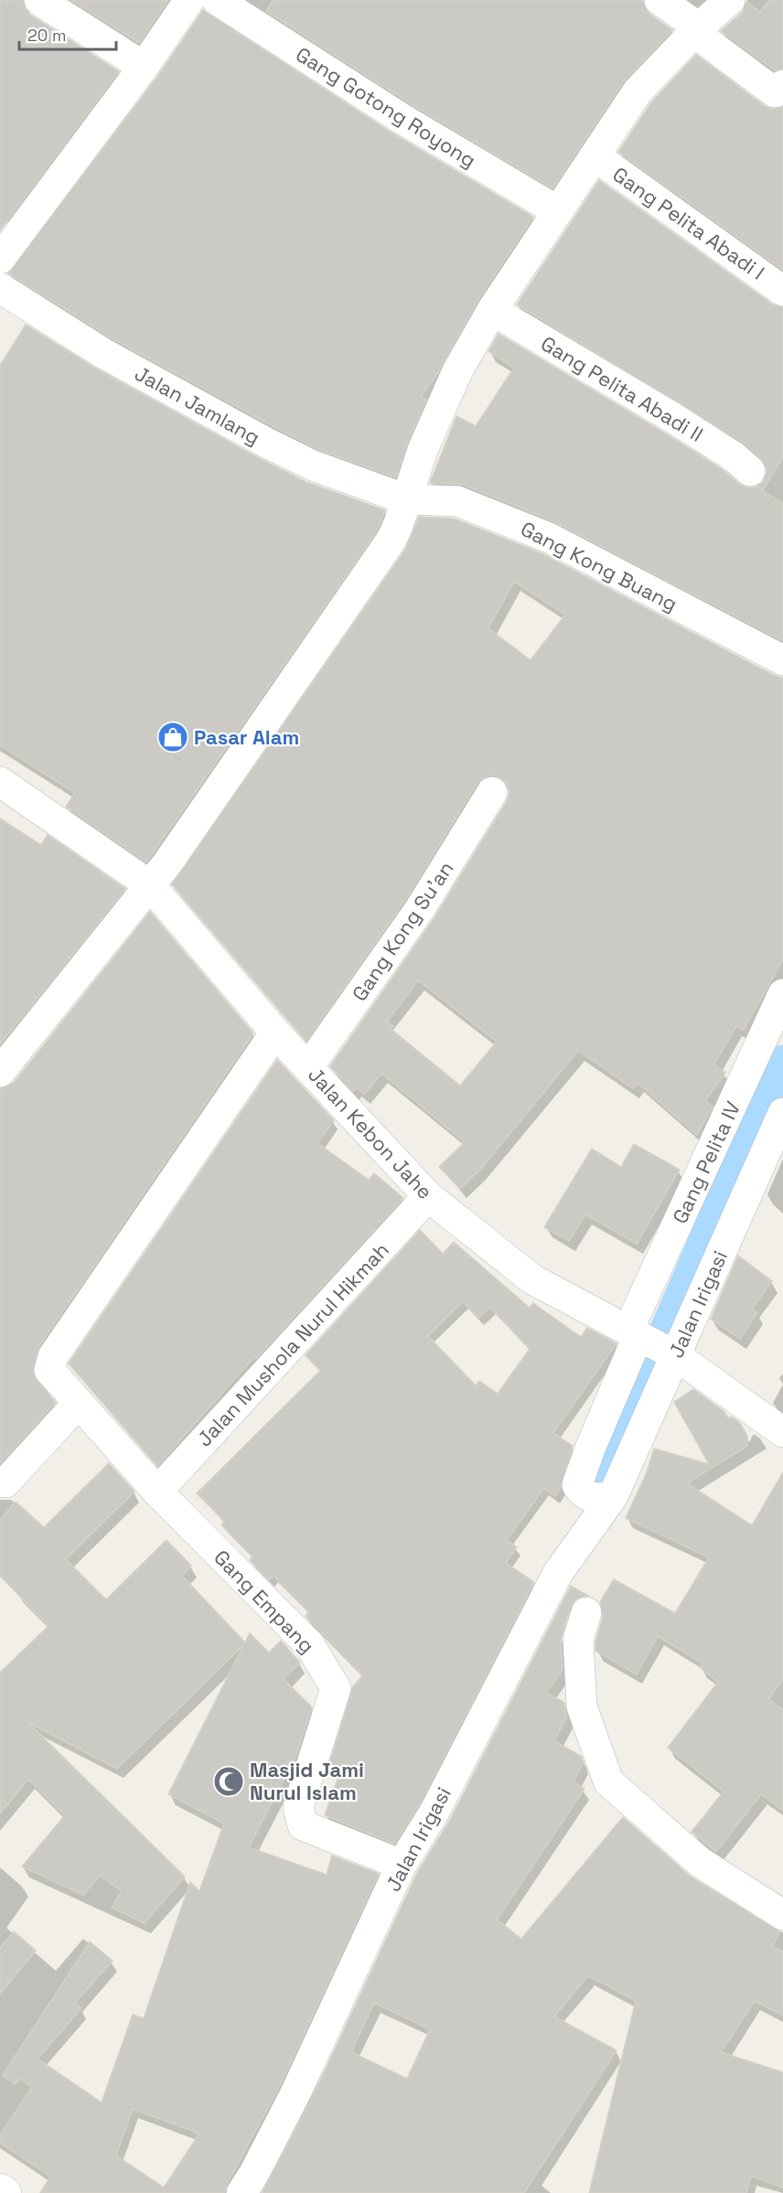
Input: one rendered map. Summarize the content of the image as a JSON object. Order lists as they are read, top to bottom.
{
  "streets": {
    "street": [
      "Gang Gotong Royong",
      "Gang Pelita Abadi I",
      "Gang Pelita Abadi II",
      "Jalan Jamlang",
      "Gang Kong Buang",
      "Gang Kong Su'an",
      "Jalan Kebon Jahe",
      "Gang Pelita IV",
      "Jalan Irigasi",
      "Jalan Mushola Nurul Hikmah",
      "Gang Empang"
    ]
  },
  "crossings": [
    ["Jalan Jamlang", "Gang Kong Buang"],
    ["Gang Kong Su'an", "Jalan Kebon Jahe"],
    ["Jalan Kebon Jahe", "Gang Pelita IV"],
    ["Jalan Kebon Jahe", "Jalan Irigasi"],
    ["Jalan Kebon Jahe", "Jalan Mushola Nurul Hikmah"],
    ["Jalan Kebon Jahe", "Gang Empang"],
    ["Gang Pelita IV", "Jalan Irigasi"],
    ["Jalan Irigasi", "Gang Empang"],
    ["Jalan Mushola Nurul Hikmah", "Gang Empang"]
  ],
  "places": {
    "shop": ["Pasar Alam"],
    "mosque": ["Masjid Jami Nurul Islam"]
  },
  "scale_bar": "20 m"
}
